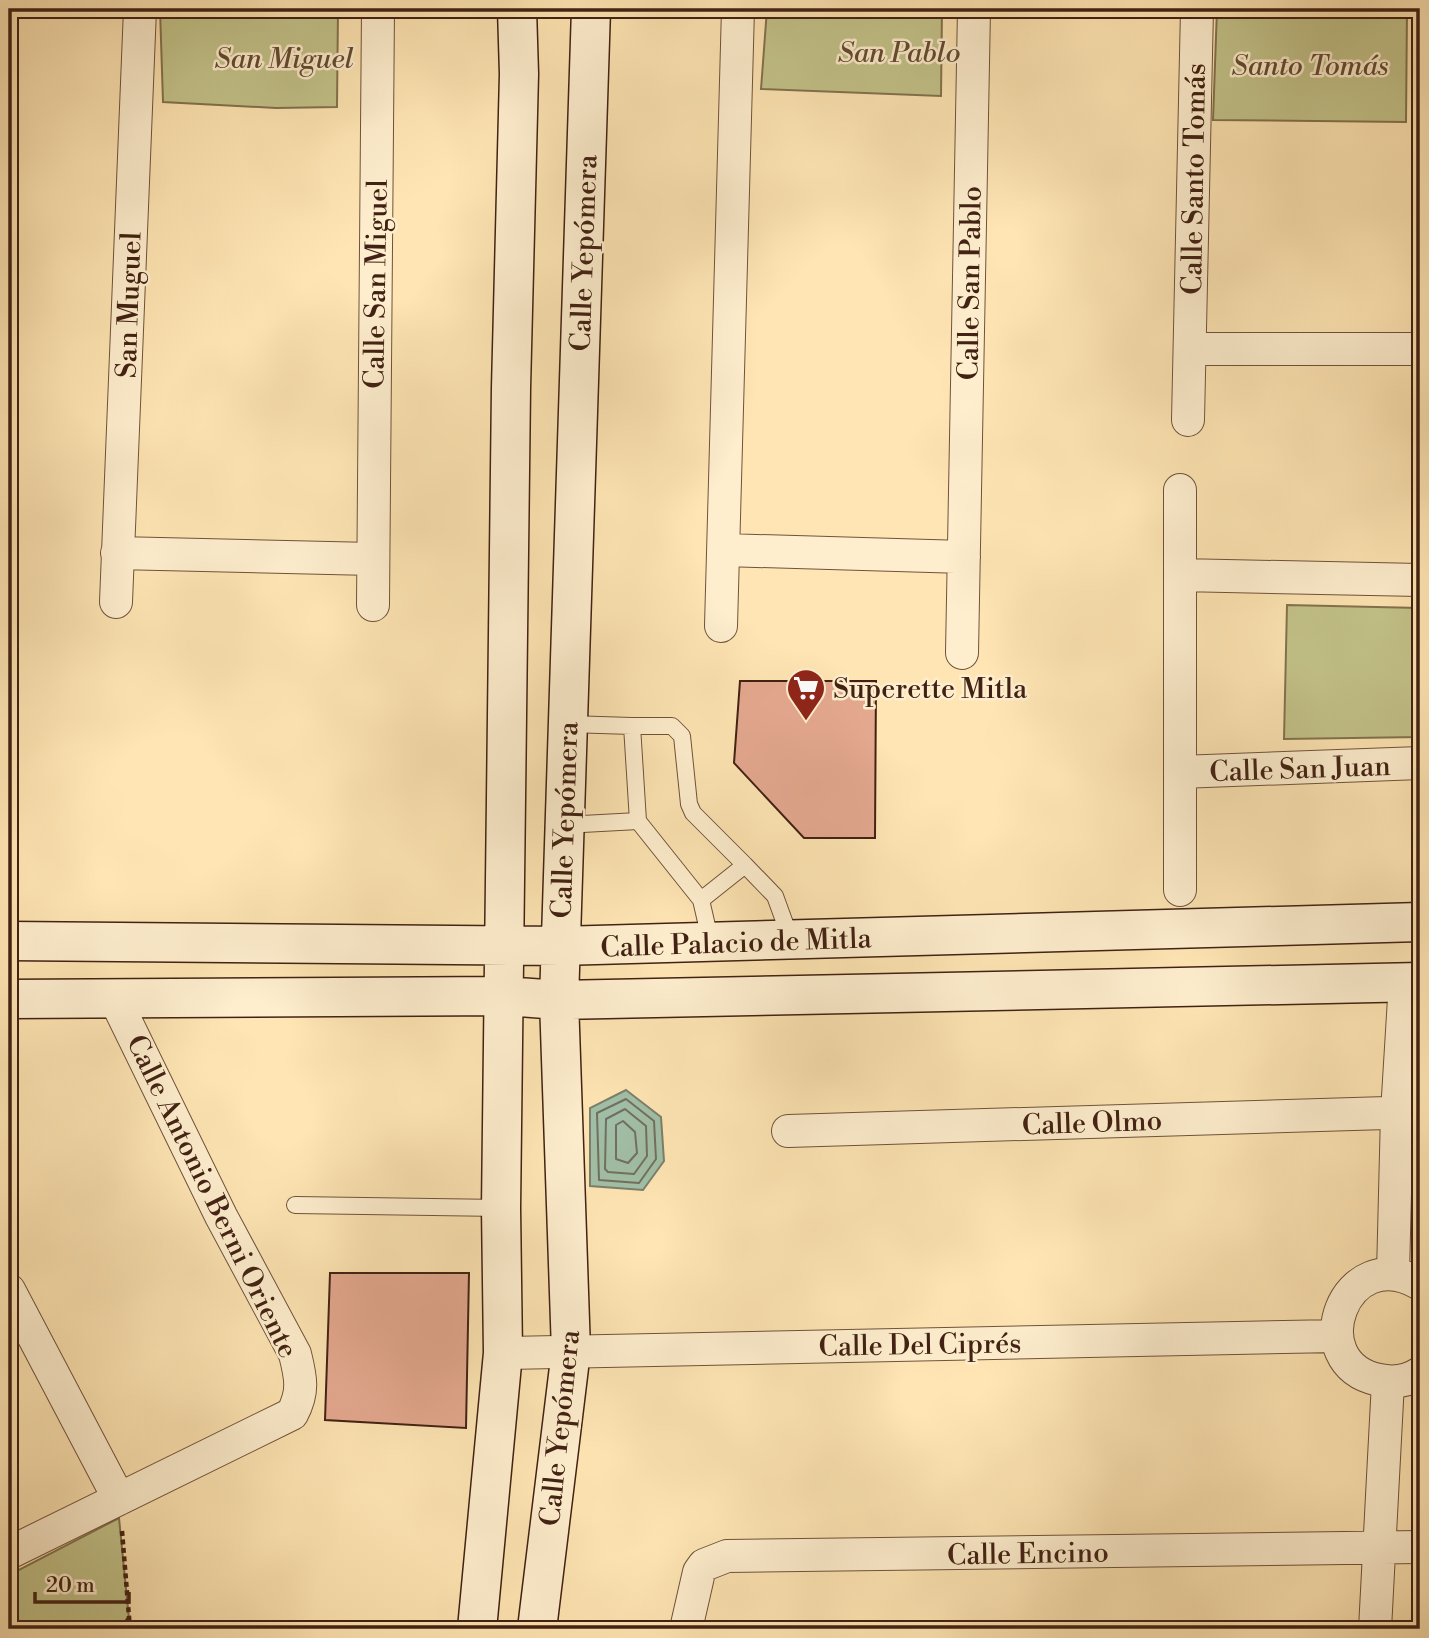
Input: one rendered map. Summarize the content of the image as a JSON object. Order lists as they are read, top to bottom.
{
  "streets": {
    "main road": ["Calle Yepómera", "Calle Palacio de Mitla"],
    "street": [
      "Calle Santo Tomás",
      "Calle San Pablo",
      "Calle San Miguel",
      "San Muguel",
      "Calle San Juan",
      "Calle Olmo",
      "Calle Antonio Berni Oriente",
      "Calle Del Ciprés",
      "Calle Encino"
    ]
  },
  "crossings": [
    ["Calle Yepómera", "Calle Palacio de Mitla"],
    ["Calle Yepómera", "Calle Del Ciprés"],
    ["Calle Palacio de Mitla", "Calle Antonio Berni Oriente"]
  ],
  "parks": ["San Pablo", "San Miguel", "Santo Tomás"],
  "places": {
    "supermarket": ["Superette Mitla"]
  },
  "scale_bar": "20 m"
}
